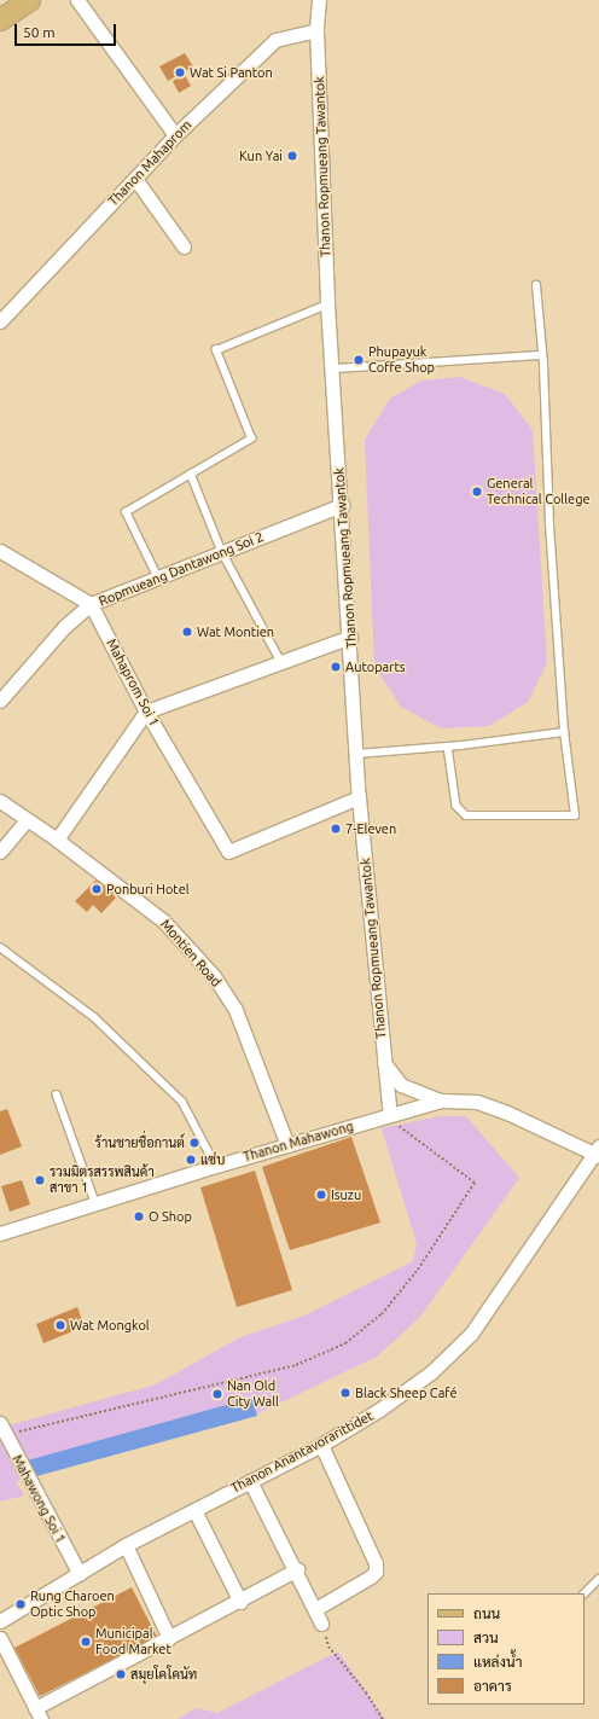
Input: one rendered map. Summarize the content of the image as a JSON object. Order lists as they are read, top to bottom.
{
  "streets": {
    "street": [
      "Thanon Mahaprom",
      "Thanon Ropmueang Tawantok",
      "Ropmueang Dantawong Soi 2",
      "Mahaprom Soi 1",
      "Montien Road",
      "Thanon Mahawong",
      "Thanon Anantavorarittidet",
      "Mahawong Soi 1"
    ]
  },
  "crossings": [
    ["Thanon Mahaprom", "Thanon Ropmueang Tawantok"],
    ["Thanon Ropmueang Tawantok", "Ropmueang Dantawong Soi 2"],
    ["Thanon Ropmueang Tawantok", "Mahaprom Soi 1"],
    ["Thanon Ropmueang Tawantok", "Thanon Mahawong"],
    ["Ropmueang Dantawong Soi 2", "Mahaprom Soi 1"],
    ["Montien Road", "Thanon Mahawong"],
    ["Thanon Mahawong", "Thanon Anantavorarittidet"],
    ["Thanon Anantavorarittidet", "Mahawong Soi 1"]
  ],
  "places": [
    "Wat Si Panton",
    "Kun Yai",
    "Phupayuk Coffe Shop",
    "General Technical College",
    "Wat Montien",
    "Autoparts",
    "7-Eleven",
    "Ponburi Hotel",
    "ร้านชายชื่อกานต์",
    "แซ่บ",
    "รวมมิตรสรรพสินค้า สาขา 1",
    "Isuzu",
    "O Shop",
    "Wat Mongkol",
    "Black Sheep Café",
    "Nan Old City Wall",
    "Rung Charoen Optic Shop",
    "Municipal Food Market",
    "สมุยโคโคนัท"
  ],
  "legend": [
    "ถนน",
    "สวน",
    "แหล่งน้ำ",
    "อาคาร"
  ],
  "scale_bar": "50 m"
}
